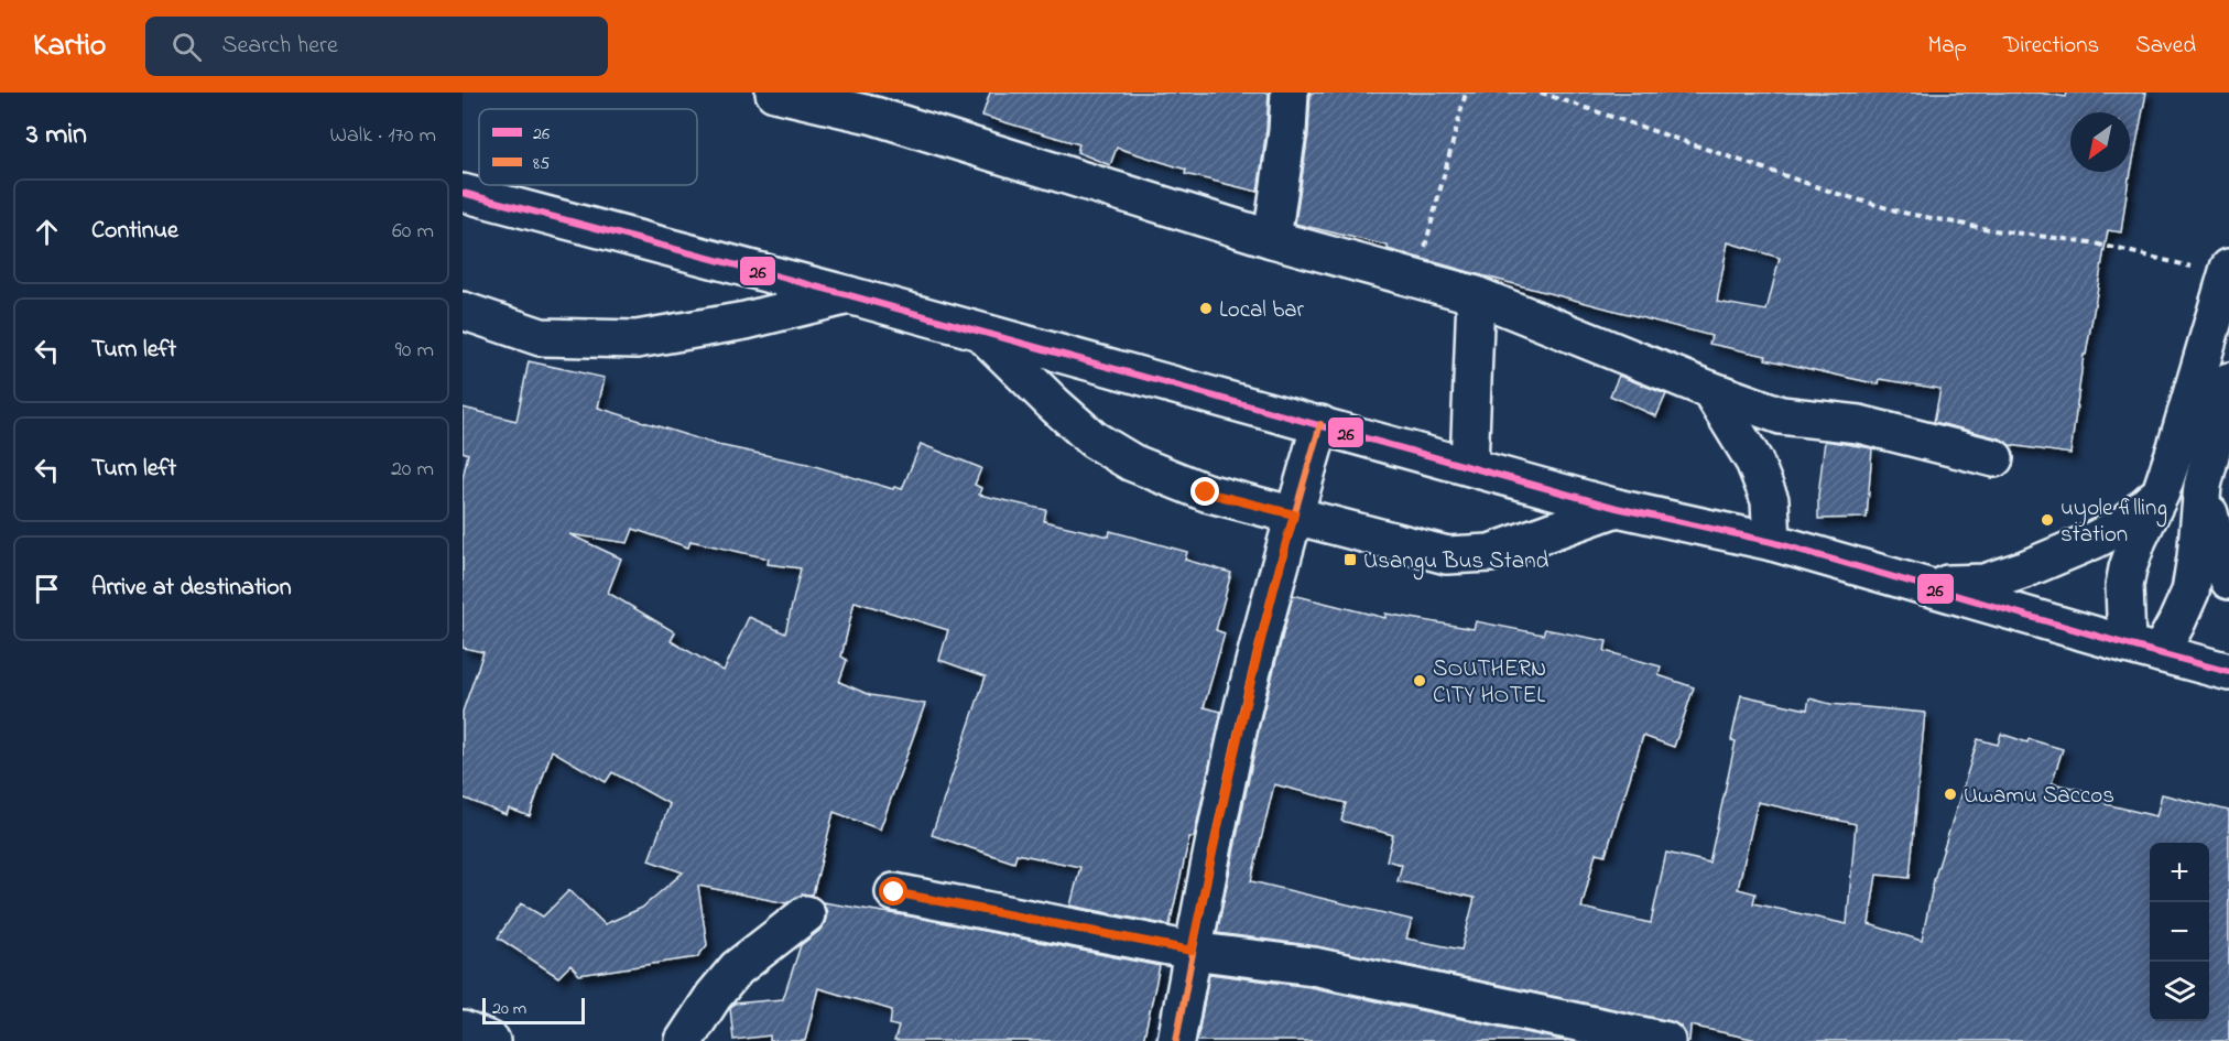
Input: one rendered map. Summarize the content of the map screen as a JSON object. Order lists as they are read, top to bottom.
{
  "places": {
    "other": [
      "Local bar",
      "uyole filling station",
      "SOUTHERN CITY HOTEL",
      "Uwamu Saccos"
    ],
    "transit": ["Usangu Bus Stand"]
  },
  "lines": ["transit line 26", "transit line 85"],
  "legend": ["26", "85"],
  "scale_bar": "20 m",
  "north": "bottom left",
  "page": {
    "header": "Kartio",
    "search": "Search here",
    "nav": ["Map", "Directions", "Saved"],
    "heading": ["3 min", "Walk · 170 m"],
    "list": [
      ["Continue", "60 m"],
      ["Turn left", "90 m"],
      ["Turn left", "20 m"],
      "Arrive at destination"
    ],
    "map_buttons": ["+", "−"],
    "scale": "20 m"
  }
}
